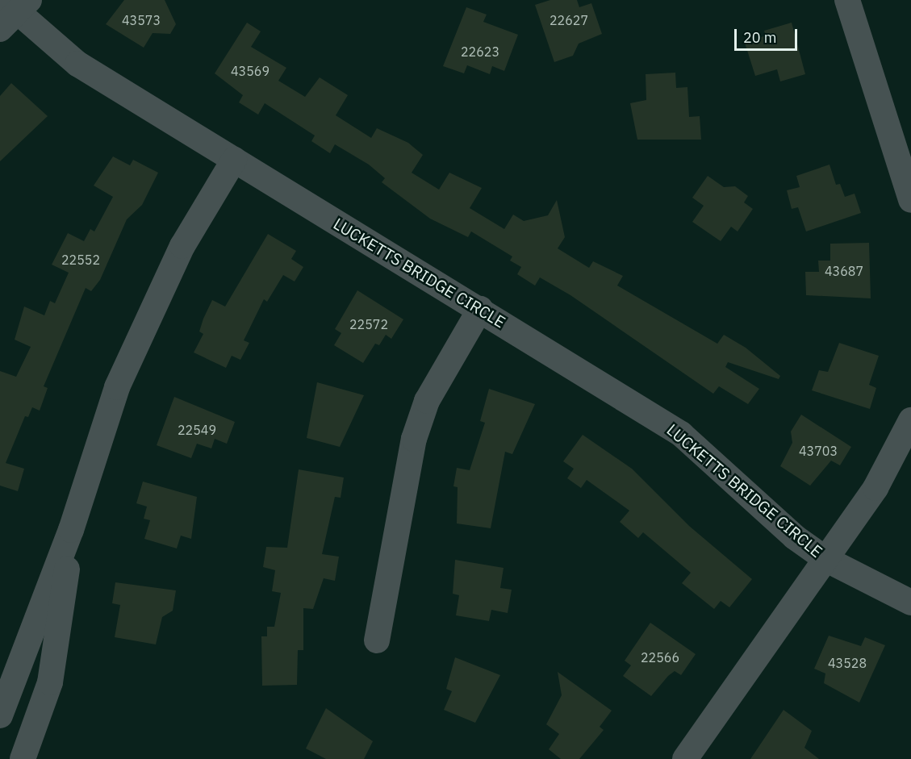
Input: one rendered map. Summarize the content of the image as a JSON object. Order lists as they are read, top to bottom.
{
  "streets": {
    "street": ["LUCKETTS BRIDGE CIRCLE"]
  },
  "house_numbers": [
    "43573",
    "22627",
    "22623",
    "43569",
    "22552",
    "43687",
    "22572",
    "22549",
    "43703",
    "22566",
    "43528"
  ],
  "scale_bar": "20 m"
}
